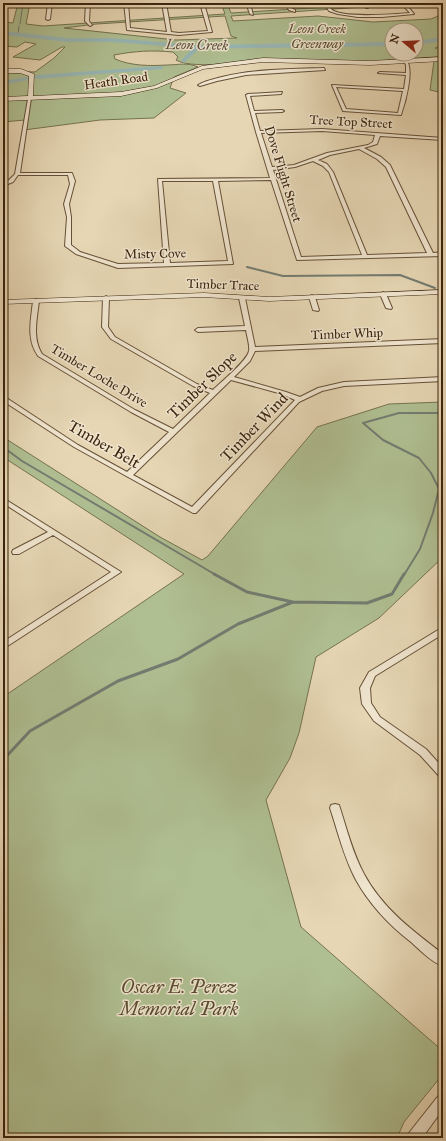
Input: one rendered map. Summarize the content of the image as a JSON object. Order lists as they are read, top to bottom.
{
  "streets": {
    "street": [
      "Heath Road",
      "Tree Top Street",
      "Dove Flight Street",
      "Misty Cove",
      "Timber Trace",
      "Timber Whip",
      "Timber Loche Drive",
      "Timber Slope",
      "Timber Wind",
      "Timber Belt"
    ]
  },
  "crossings": [
    ["Tree Top Street", "Dove Flight Street"],
    ["Timber Trace", "Timber Loche Drive"],
    ["Timber Trace", "Timber Slope"],
    ["Timber Whip", "Timber Slope"],
    ["Timber Loche Drive", "Timber Slope"],
    ["Timber Slope", "Timber Belt"],
    ["Timber Wind", "Timber Belt"]
  ],
  "water": ["Leon Creek"],
  "parks": ["Leon Creek Greenway", "Oscar E. Perez Memorial Park"],
  "north": "left"
}
